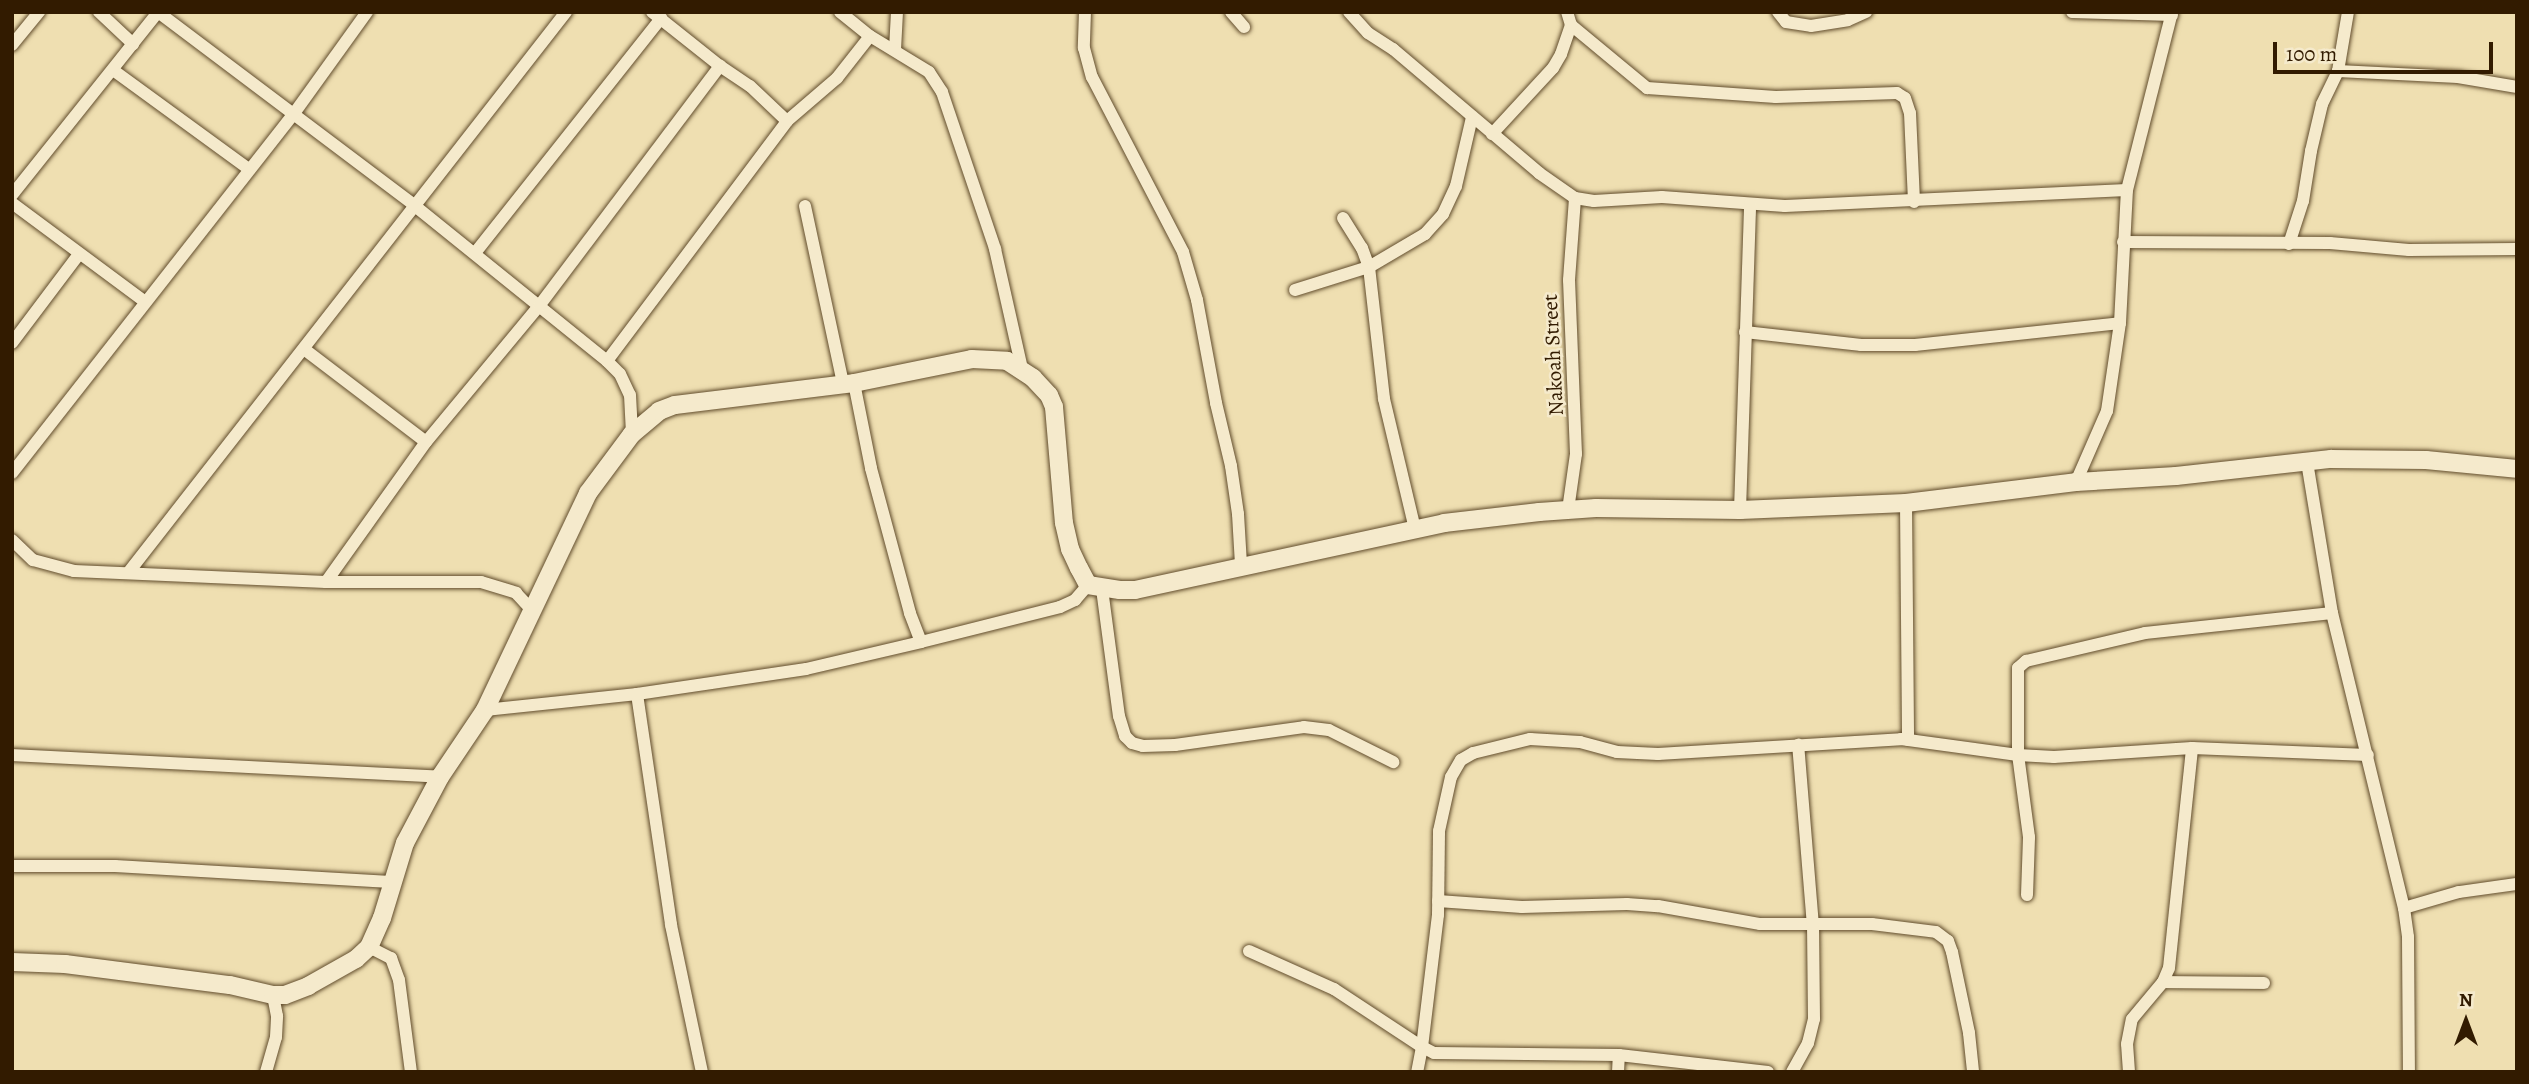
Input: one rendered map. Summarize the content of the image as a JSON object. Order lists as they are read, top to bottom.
{
  "streets": {
    "street": ["Nakoah Street"]
  },
  "scale_bar": "100 m",
  "north": "top"
}
